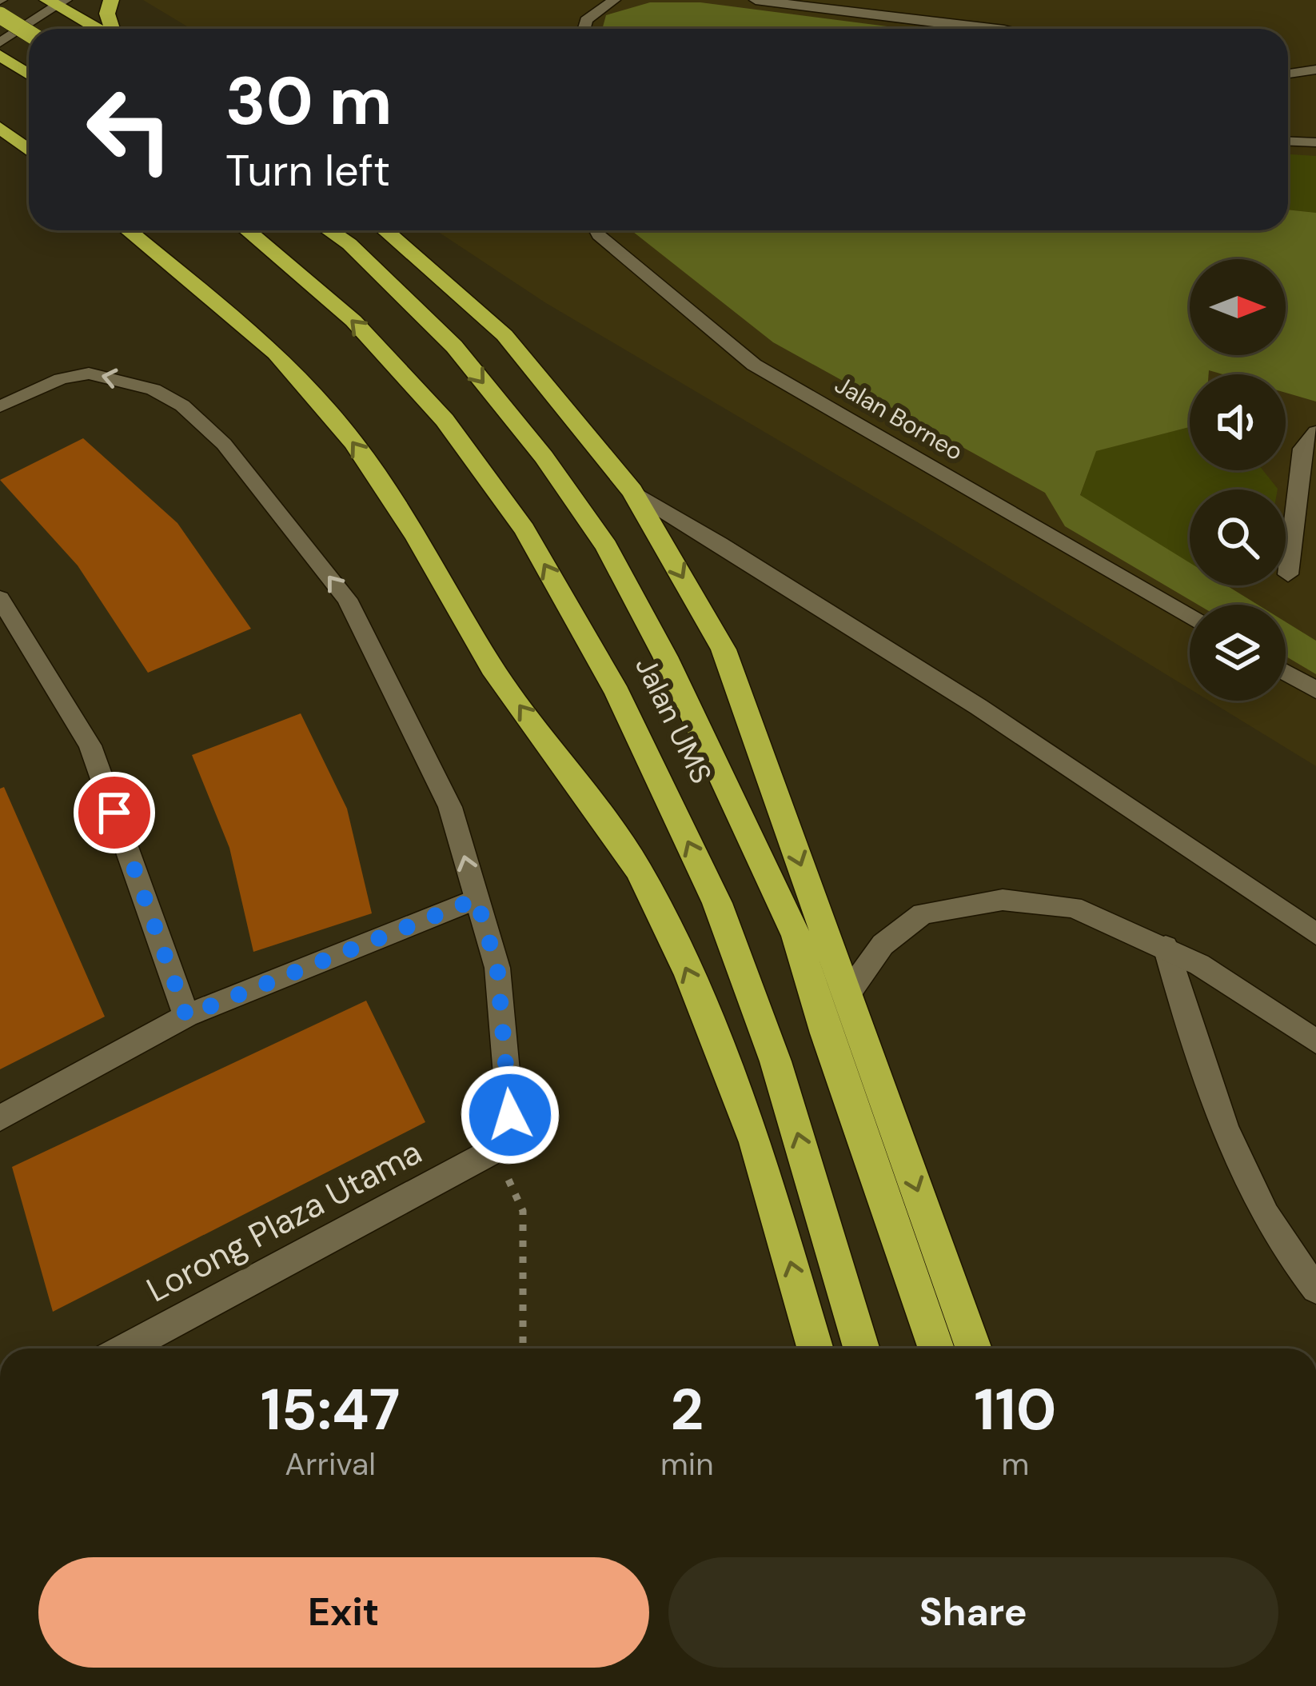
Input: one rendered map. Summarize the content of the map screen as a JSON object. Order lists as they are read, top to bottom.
{
  "streets": {
    "highway": ["Jalan UMS"],
    "street": ["Jalan Borneo", "Lorong Plaza Utama"]
  },
  "north": "right",
  "page": {
    "turn": ["30 m", "Turn left"],
    "eta": [
      "15:47",
      "Arrival",
      "2",
      "min",
      "110",
      "m"
    ],
    "buttons": ["Exit", "Share"]
  }
}
